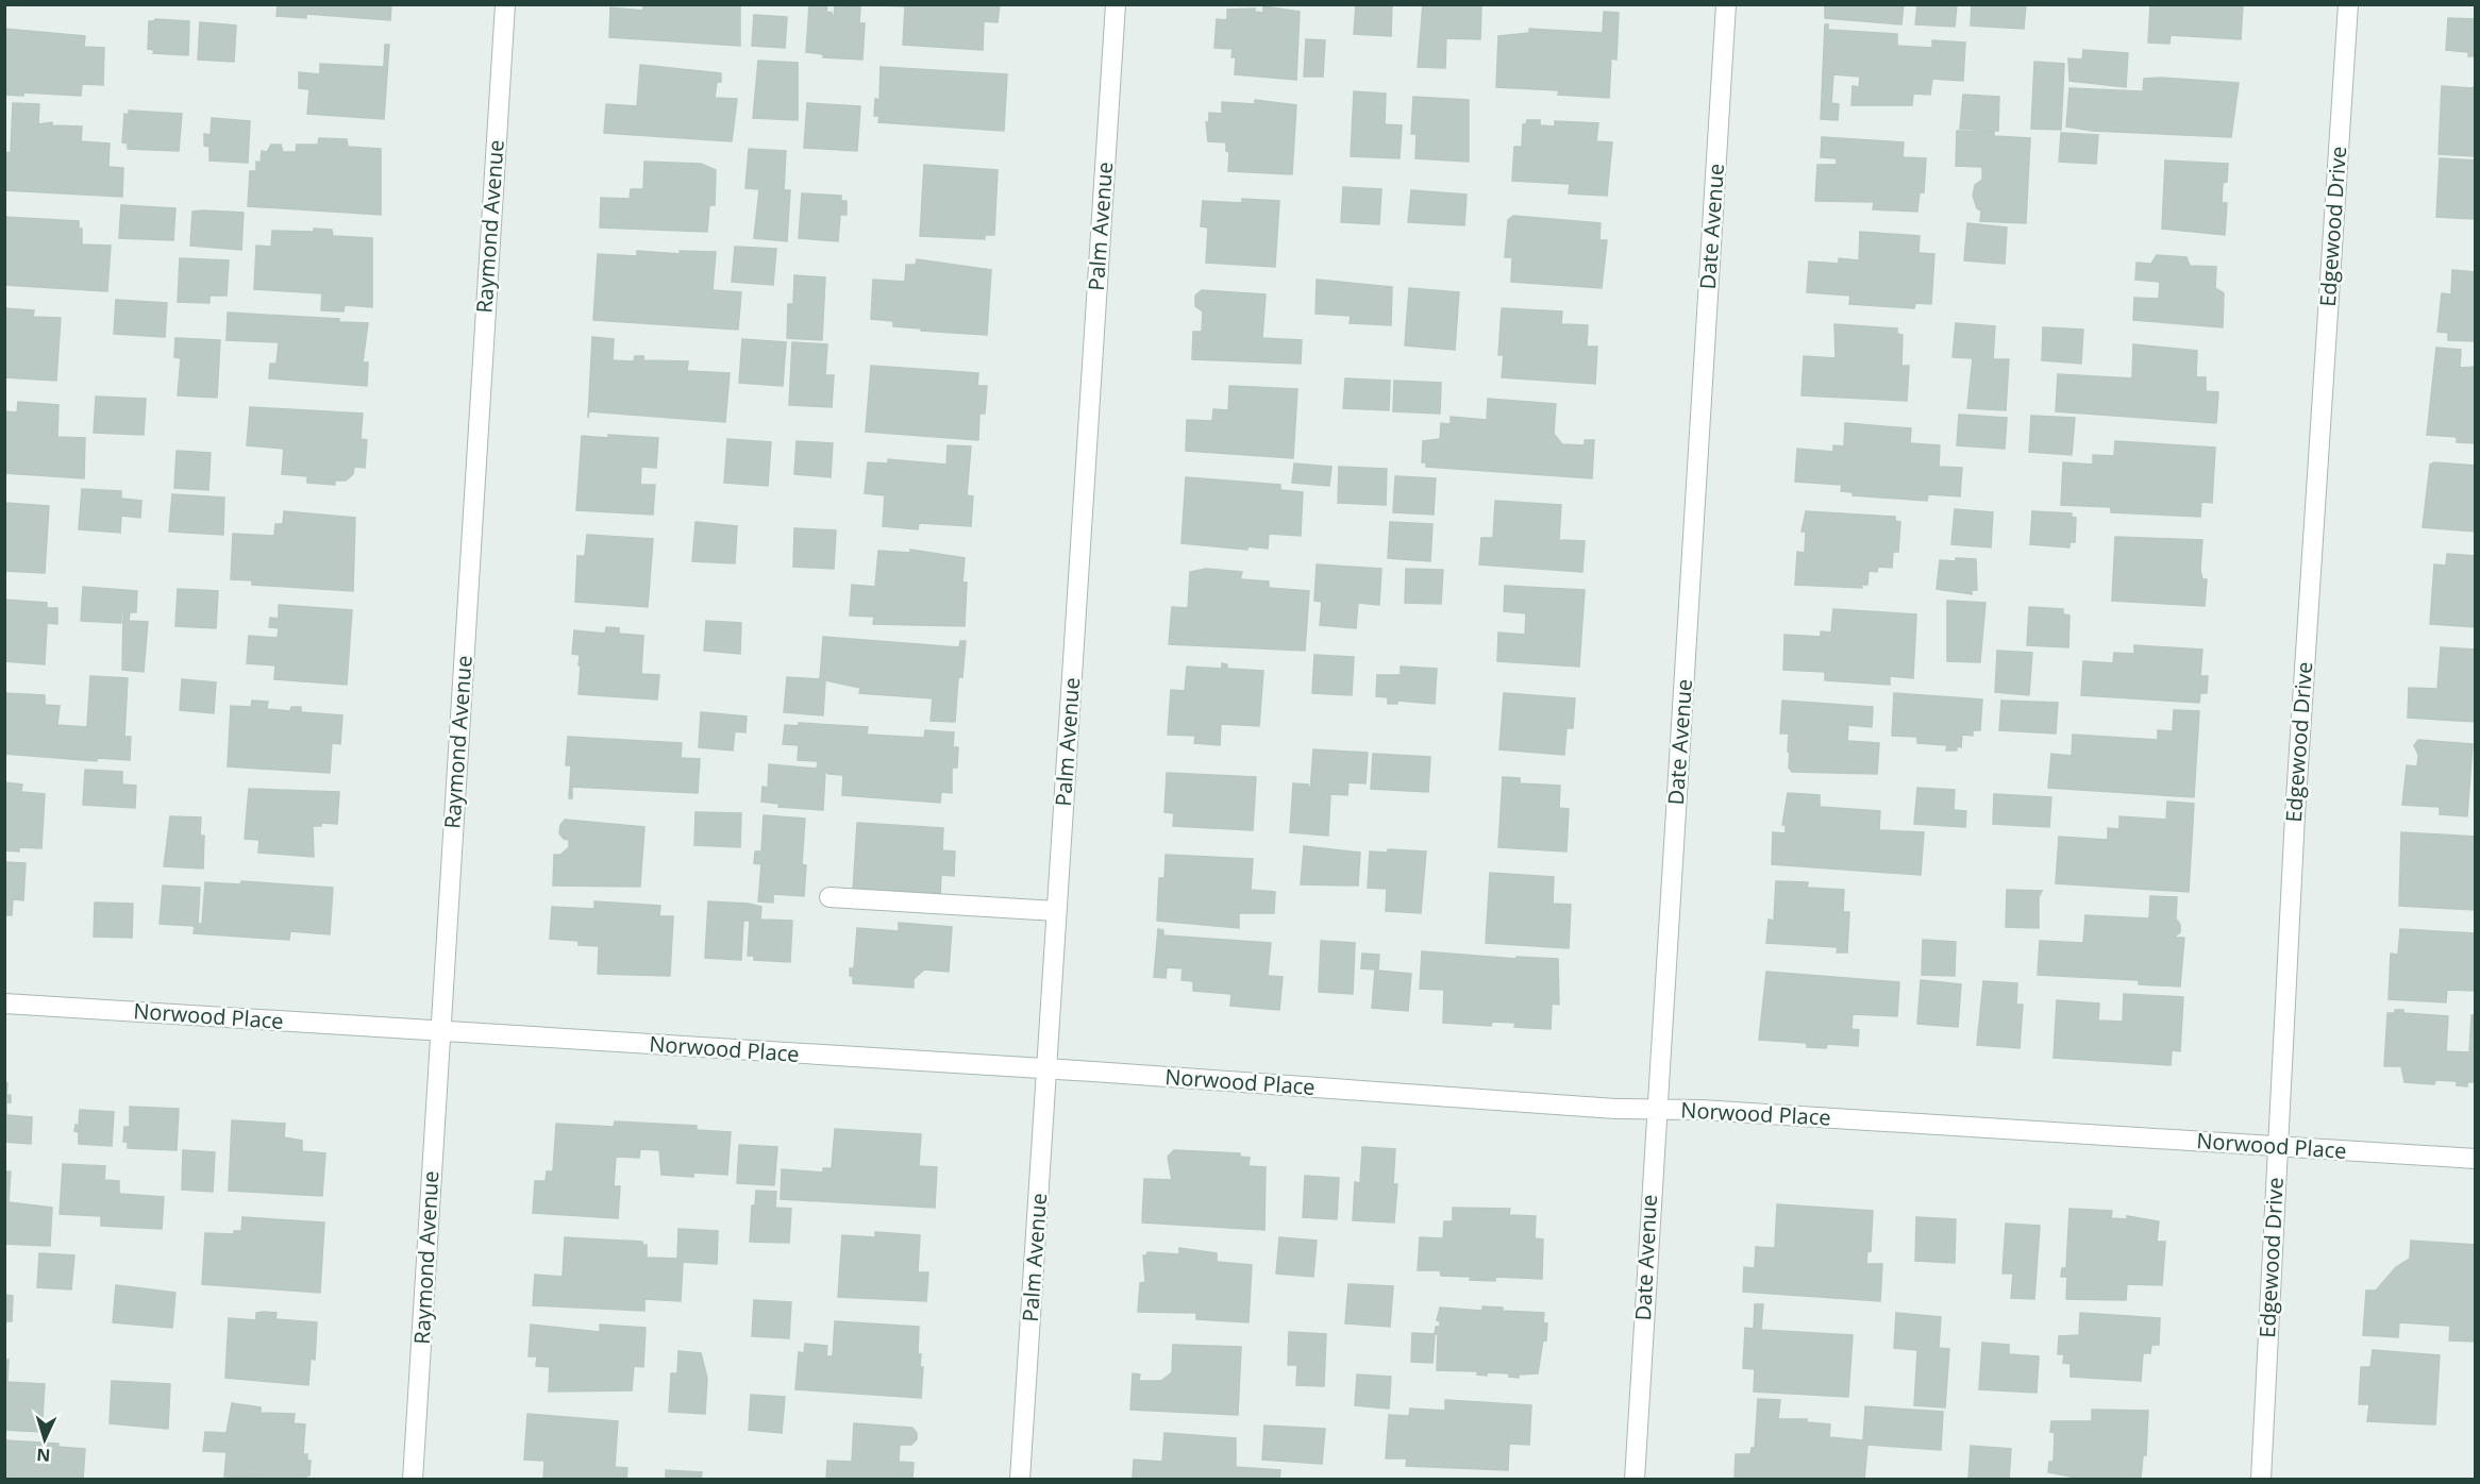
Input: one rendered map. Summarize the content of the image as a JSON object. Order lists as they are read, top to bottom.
{
  "streets": {
    "street": [
      "Raymond Avenue",
      "Palm Avenue",
      "Date Avenue",
      "Edgewood Drive",
      "Norwood Place"
    ]
  },
  "crossings": [
    ["Raymond Avenue", "Norwood Place"],
    ["Palm Avenue", "Norwood Place"],
    ["Date Avenue", "Norwood Place"],
    ["Edgewood Drive", "Norwood Place"]
  ],
  "north": "bottom"
}
